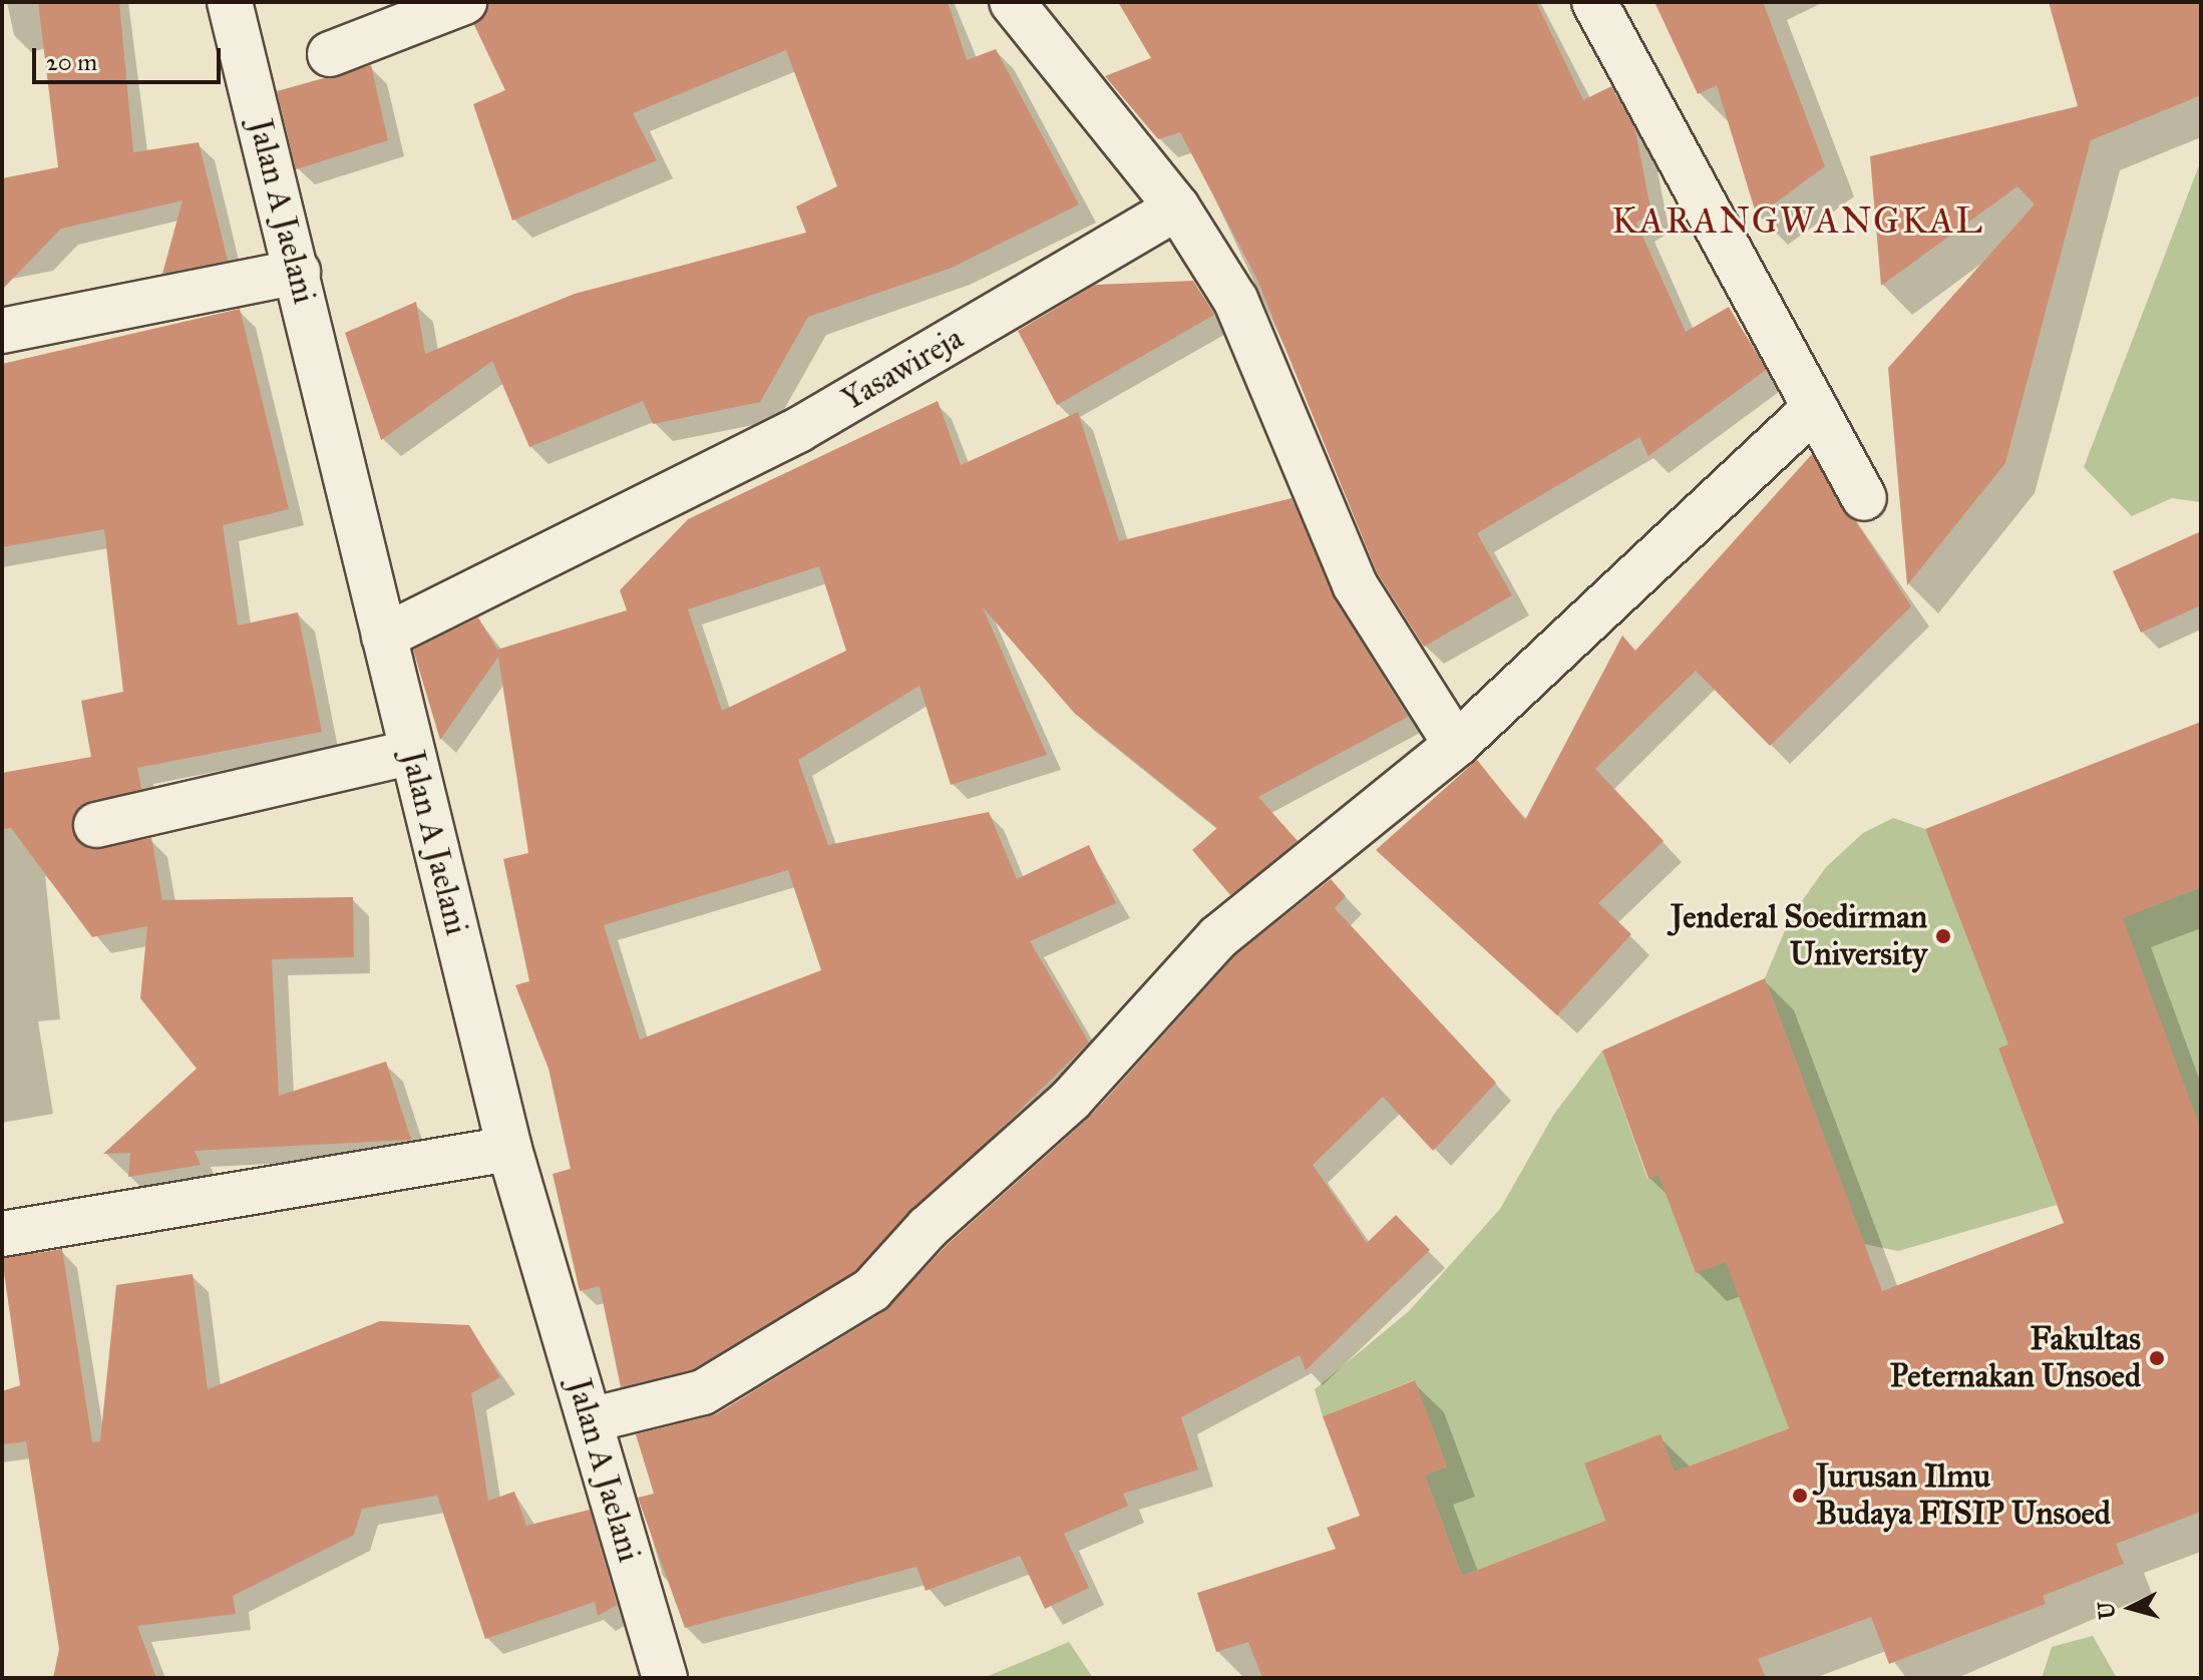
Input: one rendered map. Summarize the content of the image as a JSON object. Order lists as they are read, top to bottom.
{
  "streets": {
    "street": ["Jalan A Jaelani", "Yasawireja"]
  },
  "crossings": [
    ["Jalan A Jaelani", "Yasawireja"]
  ],
  "districts": ["KARANGWANGKAL"],
  "places": ["Jenderal Soedirman University", "Fakultas Peternakan Unsoed", "Jurusan Ilmu Budaya FISIP Unsoed"],
  "scale_bar": "20 m",
  "north": "left"
}
